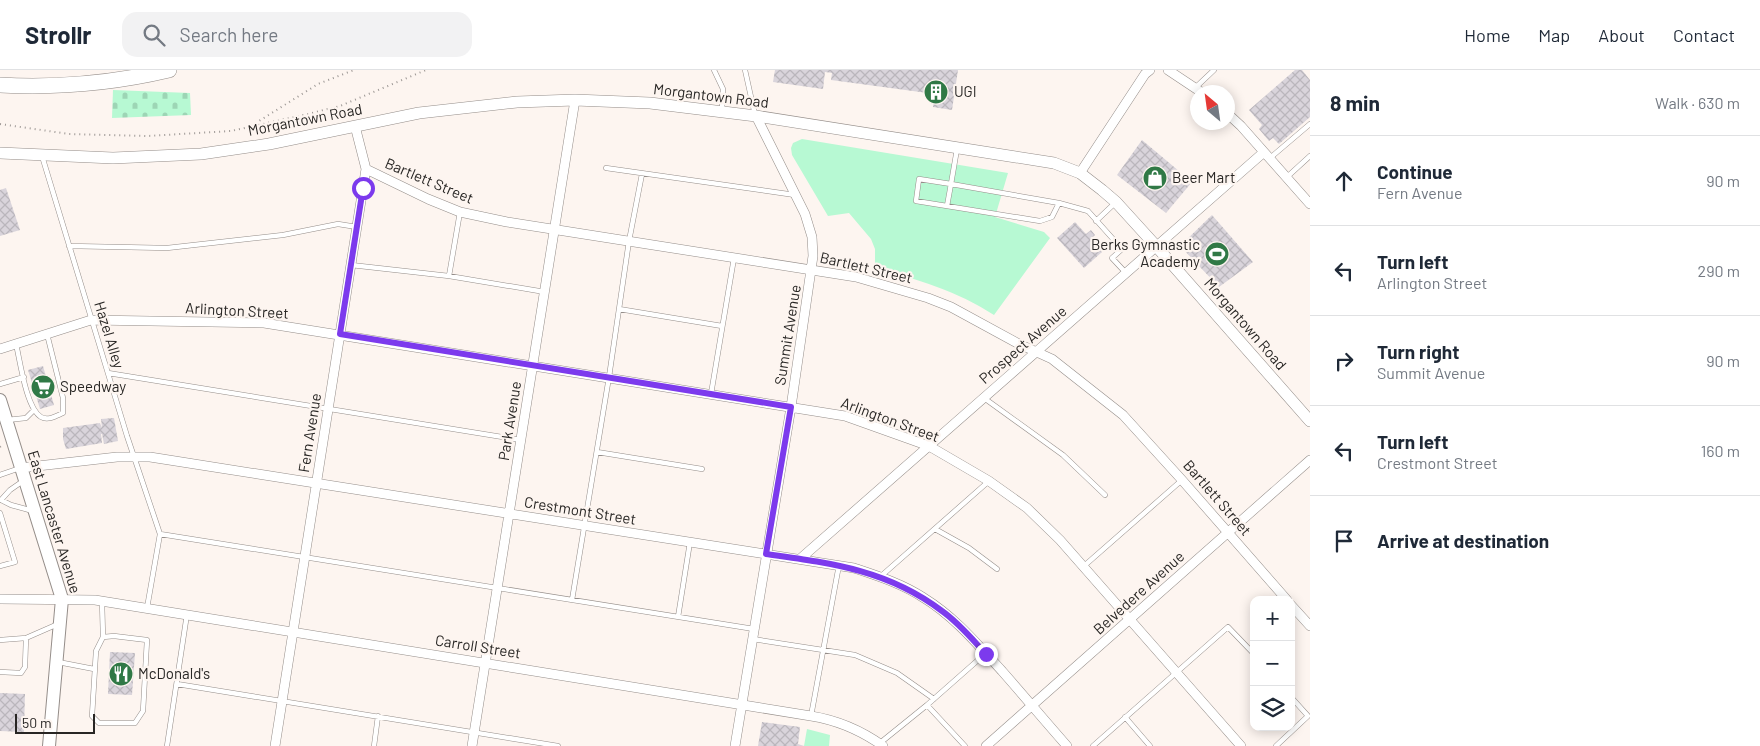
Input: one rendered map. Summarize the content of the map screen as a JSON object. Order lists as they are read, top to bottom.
{
  "streets": {
    "main road": ["Morgantown Road", "East Lancaster Avenue"],
    "street": [
      "Bartlett Street",
      "Arlington Street",
      "Summit Avenue",
      "Prospect Avenue",
      "Park Avenue",
      "Fern Avenue",
      "Crestmont Street",
      "Belvedere Avenue",
      "Carroll Street"
    ],
    "lane": ["Hazel Alley"]
  },
  "crossings": [
    ["Morgantown Road", "Hazel Alley"],
    ["Morgantown Road", "Summit Avenue"],
    ["Morgantown Road", "Prospect Avenue"],
    ["Morgantown Road", "Park Avenue"],
    ["Morgantown Road", "Fern Avenue"],
    ["Bartlett Street", "Summit Avenue"],
    ["Bartlett Street", "Prospect Avenue"],
    ["Bartlett Street", "Park Avenue"],
    ["Bartlett Street", "Fern Avenue"],
    ["Bartlett Street", "Belvedere Avenue"],
    ["Arlington Street", "Hazel Alley"],
    ["Arlington Street", "Summit Avenue"],
    ["Arlington Street", "Prospect Avenue"],
    ["Arlington Street", "Park Avenue"],
    ["Arlington Street", "Fern Avenue"],
    ["Arlington Street", "Belvedere Avenue"],
    ["Hazel Alley", "Crestmont Street"],
    ["Hazel Alley", "Carroll Street"],
    ["Summit Avenue", "Crestmont Street"],
    ["Summit Avenue", "Carroll Street"],
    ["Prospect Avenue", "Crestmont Street"],
    ["Park Avenue", "Crestmont Street"],
    ["Park Avenue", "Carroll Street"],
    ["Fern Avenue", "Crestmont Street"],
    ["Fern Avenue", "Carroll Street"],
    ["Crestmont Street", "East Lancaster Avenue"],
    ["Crestmont Street", "Belvedere Avenue"],
    ["East Lancaster Avenue", "Carroll Street"]
  ],
  "places": {
    "building": ["UGI"],
    "shop": ["Beer Mart"],
    "sports": ["Berks Gymnastic Academy"],
    "supermarket": ["Speedway"],
    "restaurant": ["McDonald's"]
  },
  "scale_bar": "50 m",
  "north": "top left",
  "page": {
    "header": "Strollr",
    "search": "Search here",
    "nav": [
      "Home",
      "Map",
      "About",
      "Contact"
    ],
    "heading": ["8 min", "Walk · 630 m"],
    "list": [
      ["Continue", "Fern Avenue", "90 m"],
      ["Turn left", "Arlington Street", "290 m"],
      ["Turn right", "Summit Avenue", "90 m"],
      ["Turn left", "Crestmont Street", "160 m"],
      "Arrive at destination"
    ],
    "map_buttons": ["+", "−"],
    "scale": "50 m"
  }
}
